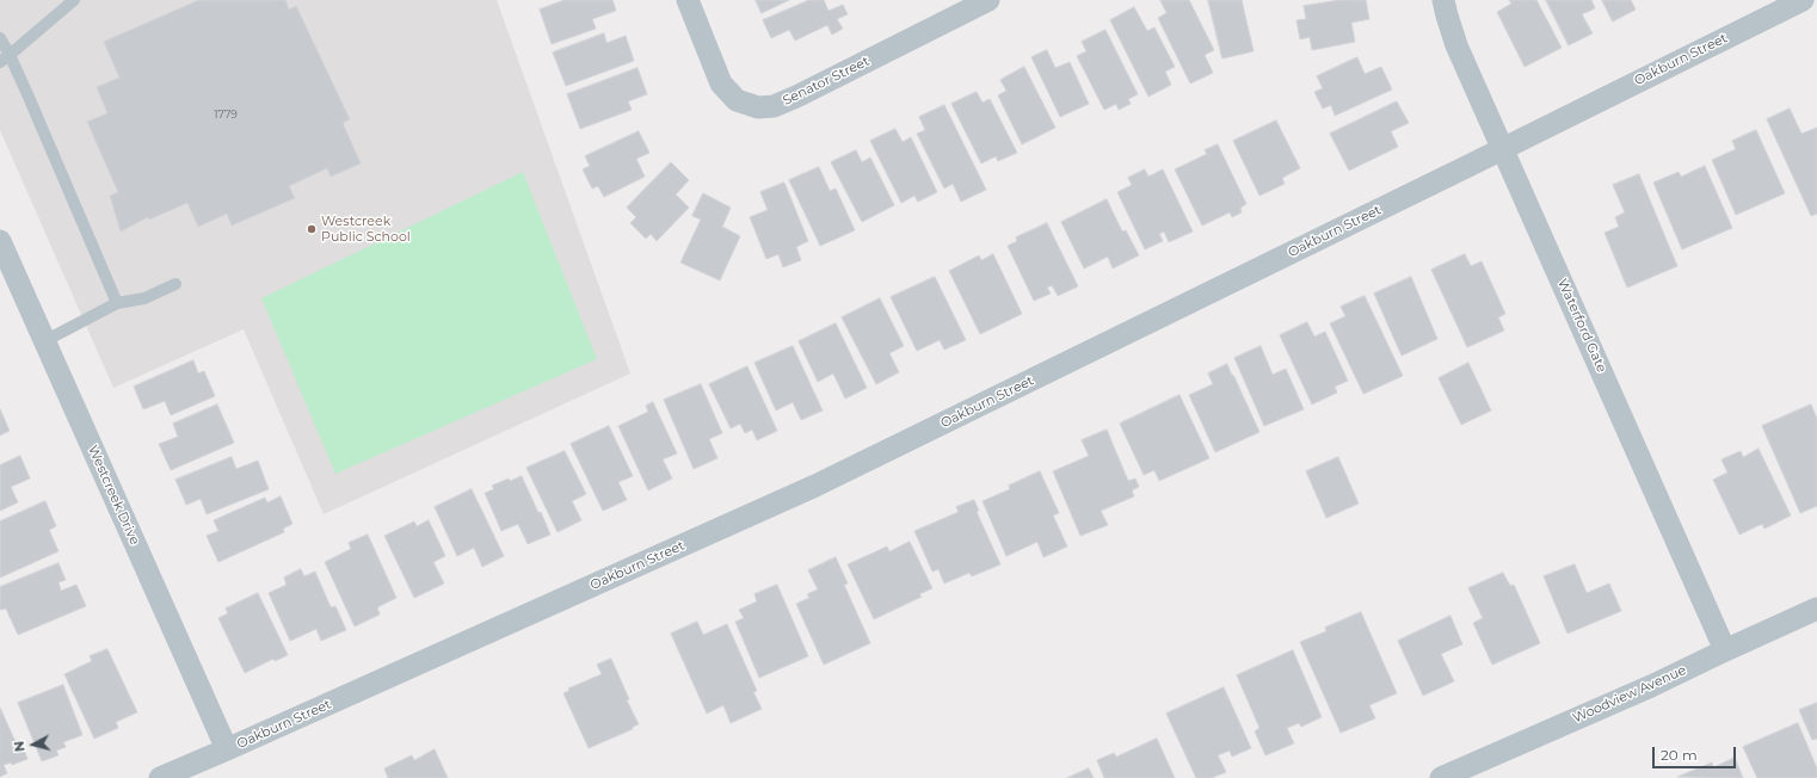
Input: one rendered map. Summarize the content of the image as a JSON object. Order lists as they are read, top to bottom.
{
  "streets": {
    "street": [
      "Oakburn Street",
      "Senator Street",
      "Waterford Gate",
      "Westcreek Drive",
      "Woodview Avenue"
    ]
  },
  "crossings": [
    ["Oakburn Street", "Waterford Gate"],
    ["Oakburn Street", "Westcreek Drive"],
    ["Waterford Gate", "Woodview Avenue"]
  ],
  "places": ["Westcreek Public School"],
  "house_numbers": ["1779"],
  "scale_bar": "20 m",
  "north": "left"
}
